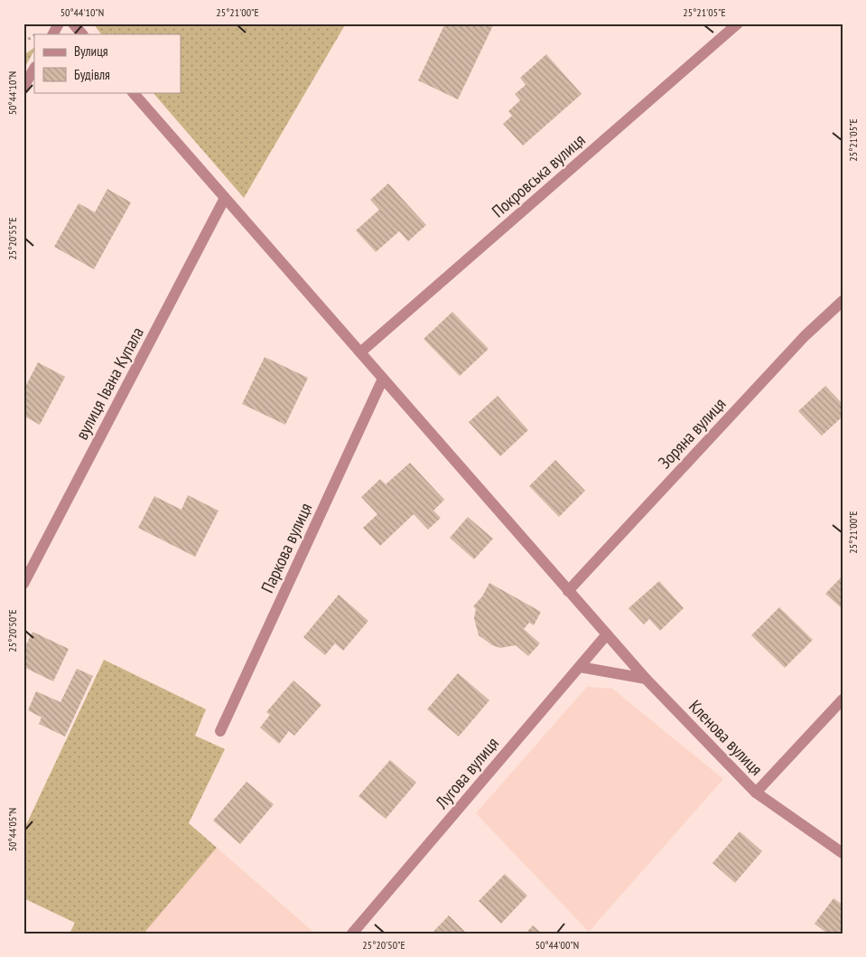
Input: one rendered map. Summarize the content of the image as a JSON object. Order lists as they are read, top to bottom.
{
  "streets": {
    "street": [
      "Покровська вулиця",
      "вулиця Івана Купала",
      "Зоряна вулиця",
      "Паркова вулиця",
      "Кленова вулиця",
      "Лугова вулиця"
    ]
  },
  "crossings": [
    ["Покровська вулиця", "Кленова вулиця"],
    ["вулиця Івана Купала", "Кленова вулиця"],
    ["Зоряна вулиця", "Кленова вулиця"],
    ["Паркова вулиця", "Кленова вулиця"],
    ["Кленова вулиця", "Лугова вулиця"]
  ],
  "legend": ["Вулиця", "Будівля"],
  "coordinates": [
    "50°44'10\"N",
    "25°21'00\"E",
    "25°21'05\"E",
    "25°20'55\"E",
    "25°20'50\"E",
    "50°44'05\"N",
    "50°44'00\"N"
  ]
}
